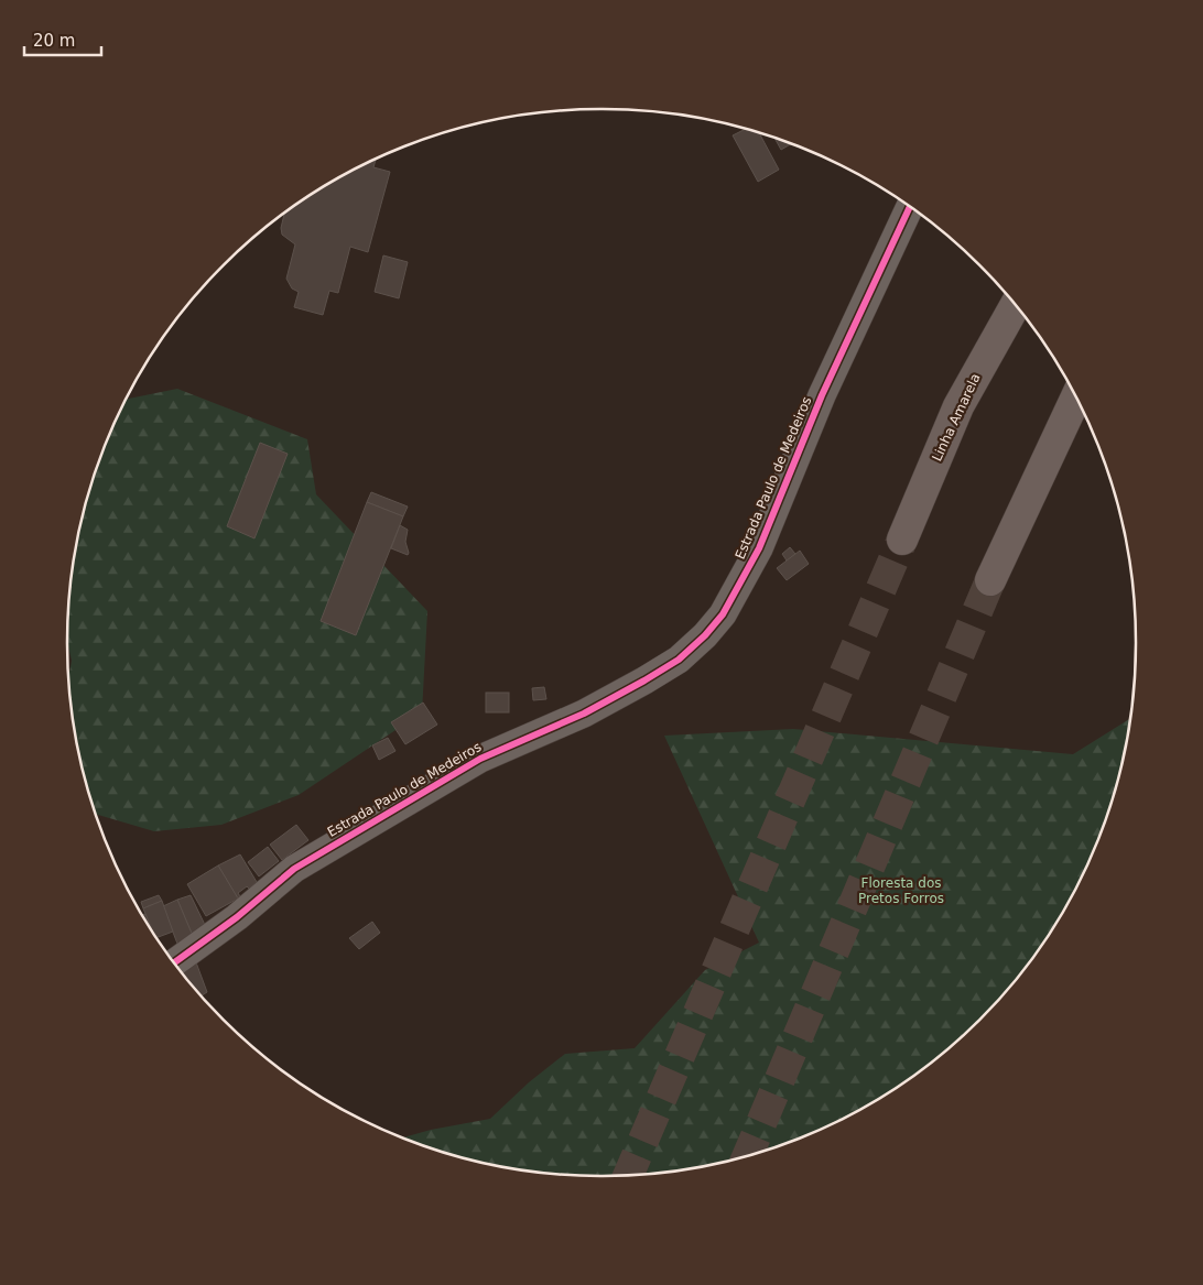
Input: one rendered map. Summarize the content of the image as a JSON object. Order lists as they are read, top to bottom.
{
  "streets": {
    "highway": ["Linha Amarela"],
    "street": ["Estrada Paulo de Medeiros"]
  },
  "parks": ["Floresta dos Pretos Forros"],
  "scale_bar": "20 m"
}
